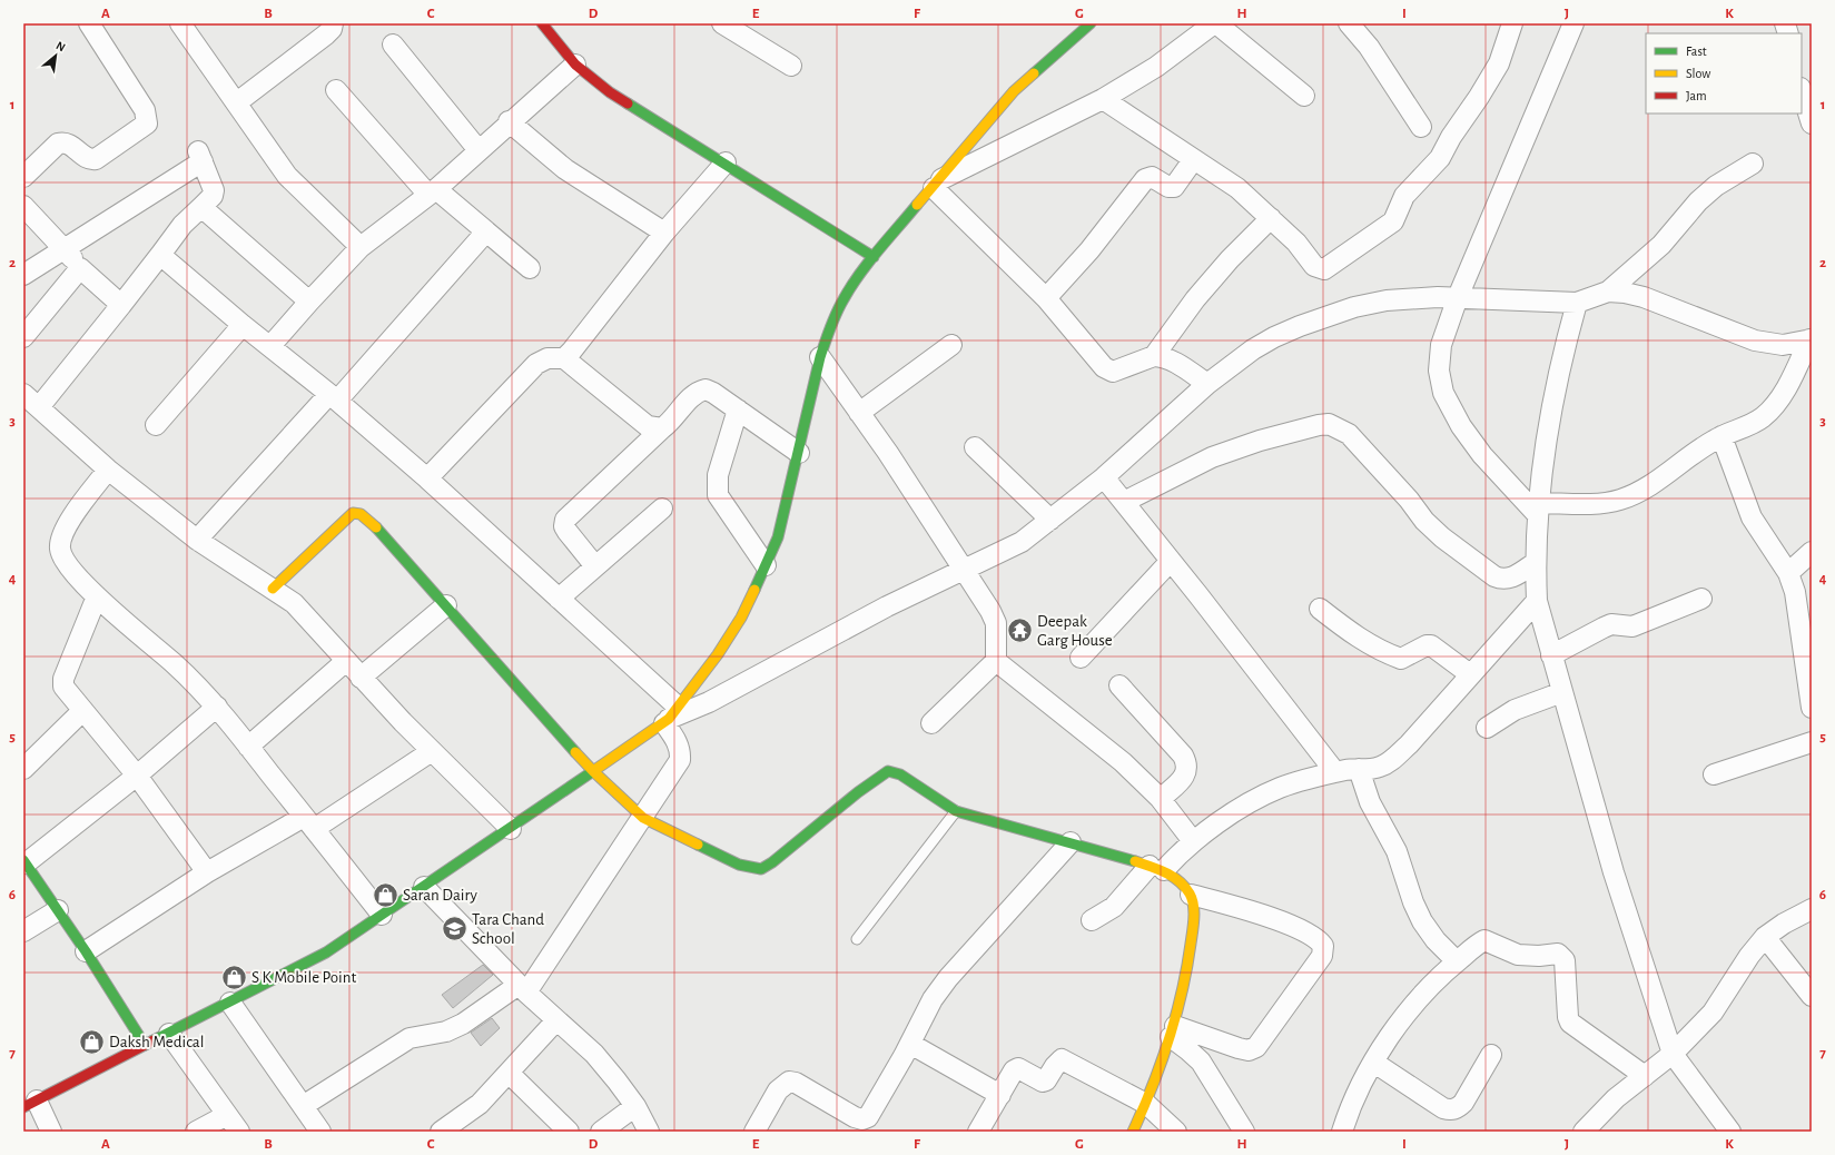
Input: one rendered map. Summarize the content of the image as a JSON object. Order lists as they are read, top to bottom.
{
  "places": {
    "temple": ["Deepak Garg House"],
    "shop": ["Saran Dairy", "S K Mobile Point", "Daksh Medical"],
    "school or university": ["Tara Chand School"]
  },
  "legend": ["Fast", "Slow", "Jam"],
  "north": "top right",
  "grid": {
    "columns": [
      "A",
      "B",
      "C",
      "D",
      "E",
      "F",
      "G",
      "H",
      "I",
      "J",
      "K"
    ],
    "rows": [
      "1",
      "2",
      "3",
      "4",
      "5",
      "6",
      "7"
    ]
  }
}
